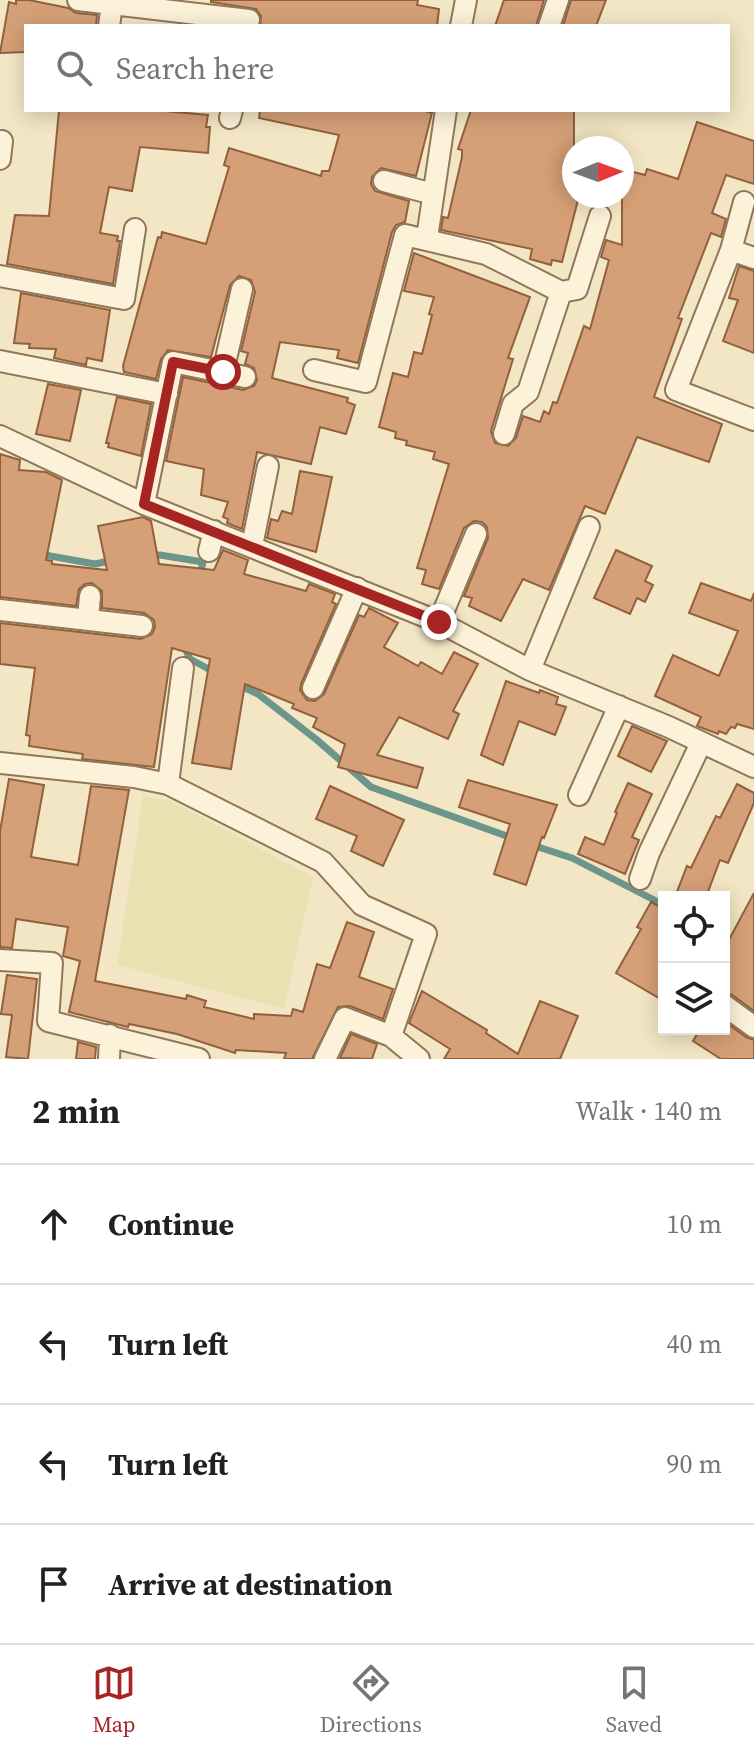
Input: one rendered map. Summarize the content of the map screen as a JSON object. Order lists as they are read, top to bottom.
{
  "north": "right",
  "page": {
    "search": "Search here",
    "heading": ["2 min", "Walk · 140 m"],
    "list": [
      ["Continue", "10 m"],
      ["Turn left", "40 m"],
      ["Turn left", "90 m"],
      "Arrive at destination"
    ],
    "nav": ["Map", "Directions", "Saved"]
  }
}
